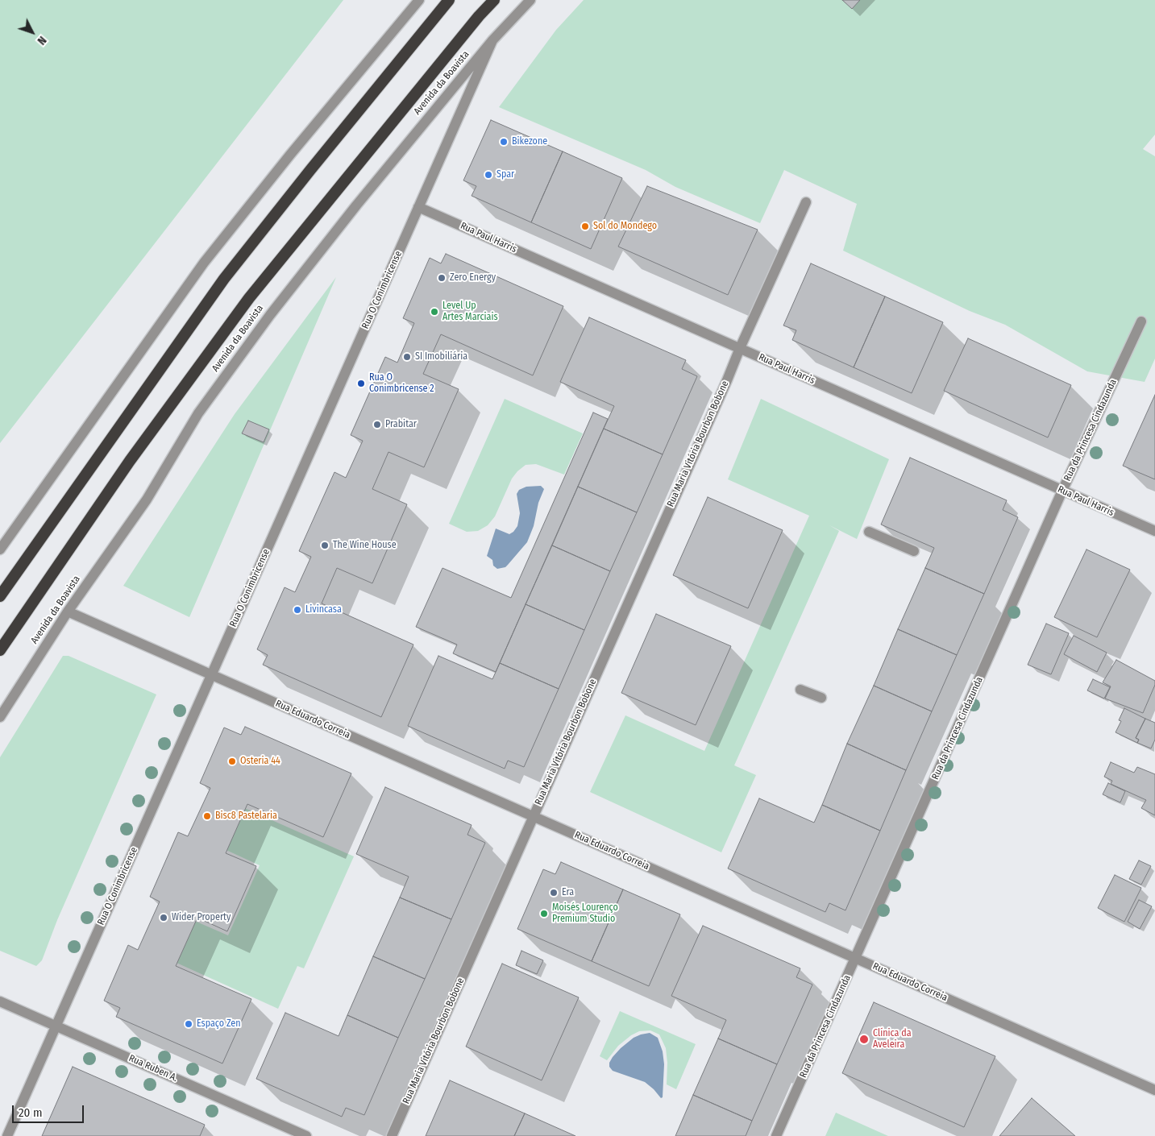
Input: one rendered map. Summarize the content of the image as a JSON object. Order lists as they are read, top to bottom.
{
  "streets": {
    "highway": ["Avenida da Boavista"],
    "street": [
      "Rua Paul Harris",
      "Rua O Conimbricense",
      "Rua da Princesa Cindazunda",
      "Rua Maria Vitória Bourbon Bobone",
      "Rua Eduardo Correia",
      "Rua Ruben A."
    ]
  },
  "crossings": [
    ["Avenida da Boavista", "Rua O Conimbricense"],
    ["Avenida da Boavista", "Rua Eduardo Correia"],
    ["Rua Paul Harris", "Rua O Conimbricense"],
    ["Rua Paul Harris", "Rua da Princesa Cindazunda"],
    ["Rua Paul Harris", "Rua Maria Vitória Bourbon Bobone"],
    ["Rua O Conimbricense", "Rua Eduardo Correia"],
    ["Rua O Conimbricense", "Rua Ruben A."],
    ["Rua da Princesa Cindazunda", "Rua Eduardo Correia"],
    ["Rua Maria Vitória Bourbon Bobone", "Rua Eduardo Correia"]
  ],
  "places": [
    "Bikezone",
    "Spar",
    "Sol do Mondego",
    "Zero Energy",
    "Level Up Artes Marciais",
    "SI Imobiliária",
    "Rua O Conimbricense 2",
    "Prabitar",
    "The Wine House",
    "Livincasa",
    "Osteria 44",
    "Bisc8 Pastelaria",
    "Era",
    "Moisés Lourenço Premium Studio",
    "Wider Property",
    "Espaço Zen",
    "Clínica da Aveleira"
  ],
  "scale_bar": "20 m",
  "north": "bottom right"
}
